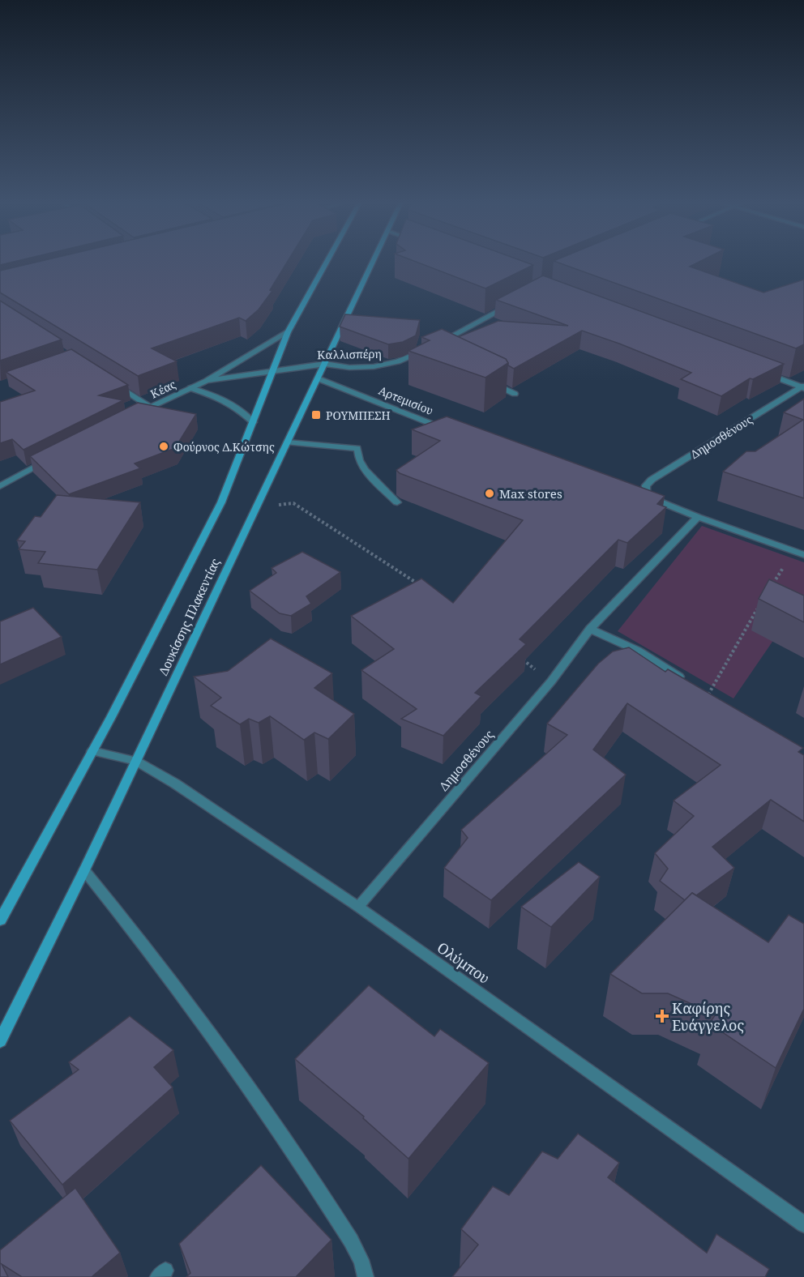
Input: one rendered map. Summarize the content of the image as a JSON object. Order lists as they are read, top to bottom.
{
  "streets": {
    "main road": ["Δουκίσσης Πλακεντίας"],
    "street": [
      "Καλλισπέρη",
      "Κέας",
      "Αρτεμισίου",
      "Δημοσθένους",
      "Ολύμπου"
    ]
  },
  "crossings": [
    ["Καλλισπέρη", "Κέας"],
    ["Καλλισπέρη", "Δουκίσσης Πλακεντίας"],
    ["Κέας", "Δουκίσσης Πλακεντίας"],
    ["Αρτεμισίου", "Δουκίσσης Πλακεντίας"],
    ["Δημοσθένους", "Ολύμπου"],
    ["Δουκίσσης Πλακεντίας", "Ολύμπου"]
  ],
  "places": {
    "transit": ["ΡΟΥΜΠΕΣΗ"],
    "other": ["Φούρνος Δ.Κώτσης", "Max stores"],
    "health": ["Καφίρης Ευάγγελος"]
  }
}
